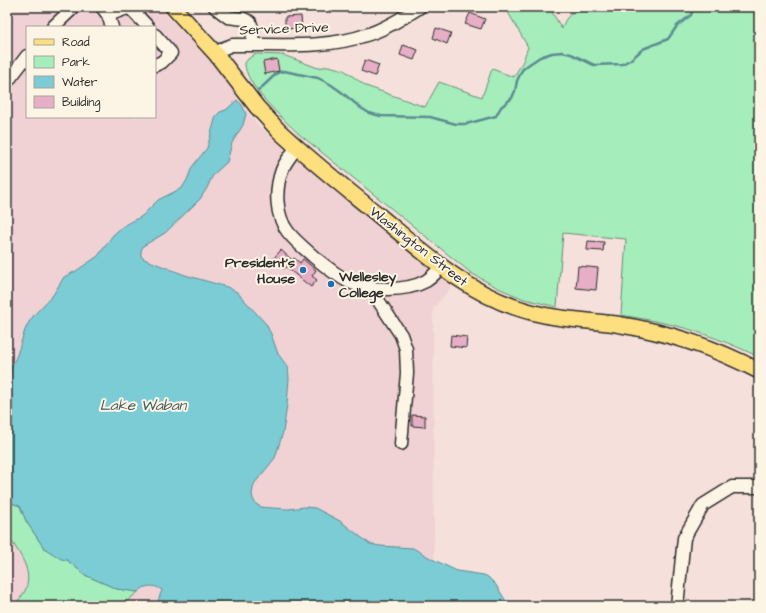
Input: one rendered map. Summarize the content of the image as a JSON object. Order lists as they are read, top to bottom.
{
  "streets": {
    "main road": ["Washington Street"],
    "street": ["Service Drive"]
  },
  "crossings": [
    ["Service Drive", "Washington Street"]
  ],
  "water": ["Lake Waban"],
  "places": ["President's House", "Wellesley College"],
  "legend": [
    "Road",
    "Park",
    "Water",
    "Building"
  ]
}
